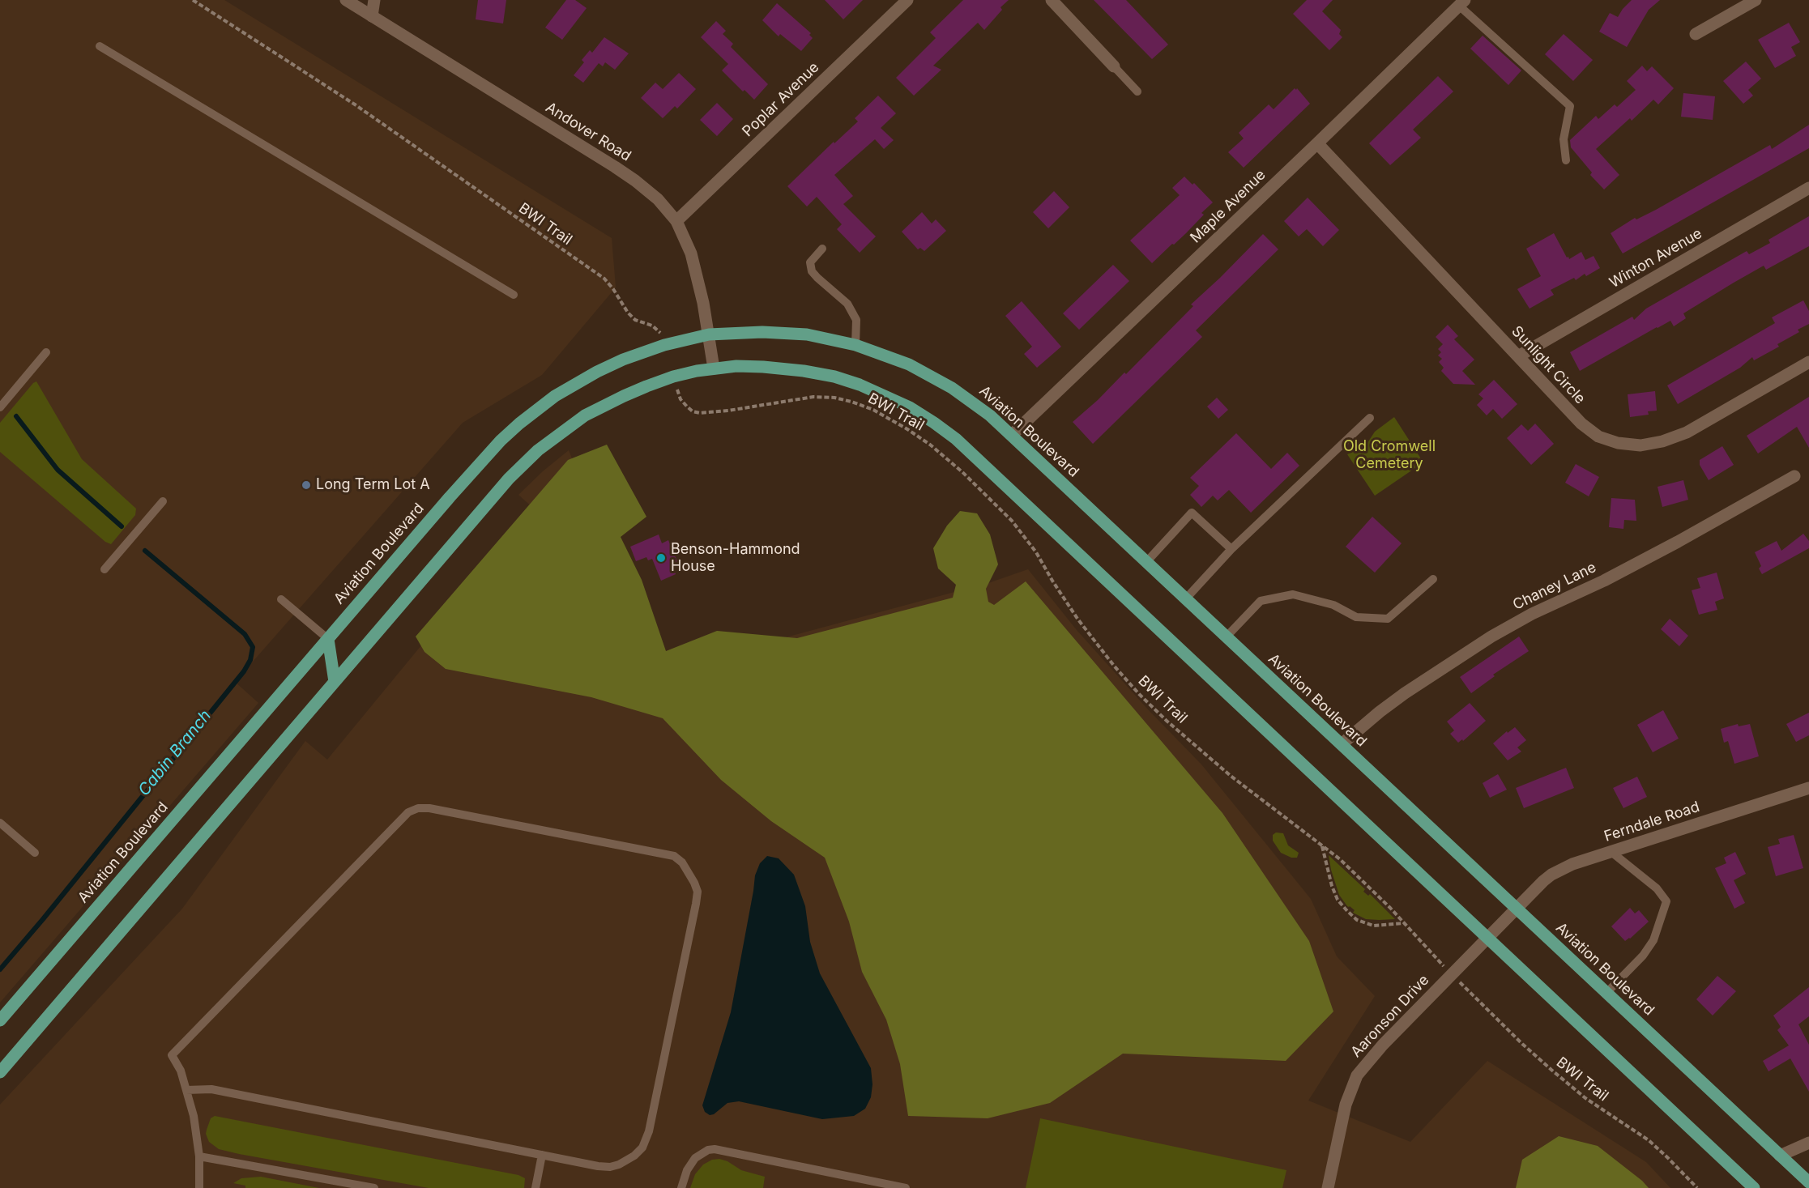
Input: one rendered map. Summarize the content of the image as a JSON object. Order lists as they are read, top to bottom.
{
  "streets": {
    "main road": ["Aviation Boulevard"],
    "street": [
      "Poplar Avenue",
      "Andover Road",
      "Maple Avenue",
      "Winton Avenue",
      "Sunlight Circle",
      "Chaney Lane",
      "Ferndale Road",
      "Aaronson Drive"
    ],
    "path": ["BWI Trail"]
  },
  "crossings": [
    ["Poplar Avenue", "Andover Road"],
    ["Andover Road", "Aviation Boulevard"],
    ["Maple Avenue", "Sunlight Circle"],
    ["Maple Avenue", "Aviation Boulevard"],
    ["BWI Trail", "Aviation Boulevard"],
    ["Winton Avenue", "Sunlight Circle"],
    ["Aviation Boulevard", "Chaney Lane"],
    ["Aviation Boulevard", "Ferndale Road"],
    ["Ferndale Road", "Aaronson Drive"]
  ],
  "water": ["Cabin Branch"],
  "parks": ["Old Cromwell Cemetery"],
  "places": ["Long Term Lot A", "Benson-Hammond House"]
}
